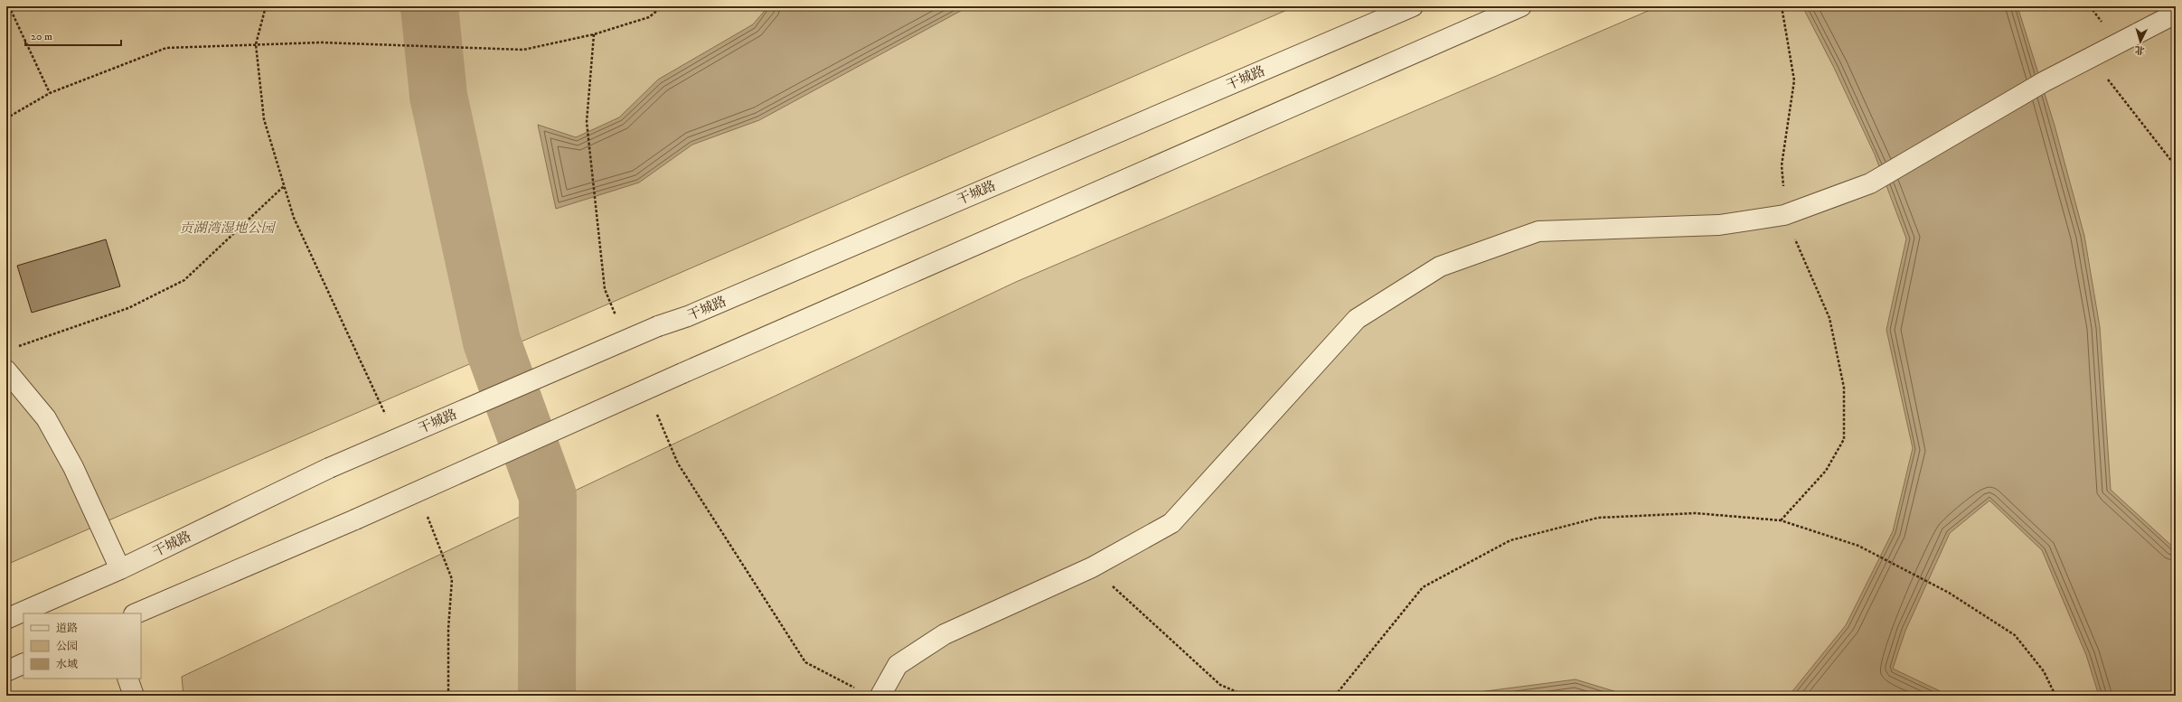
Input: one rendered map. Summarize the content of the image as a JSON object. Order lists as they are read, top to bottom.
{
  "streets": {
    "street": ["干城路"]
  },
  "parks": ["贡湖湾湿地公园"],
  "legend": ["道路", "公园", "水域"],
  "scale_bar": "20 m",
  "north": "bottom"
}
